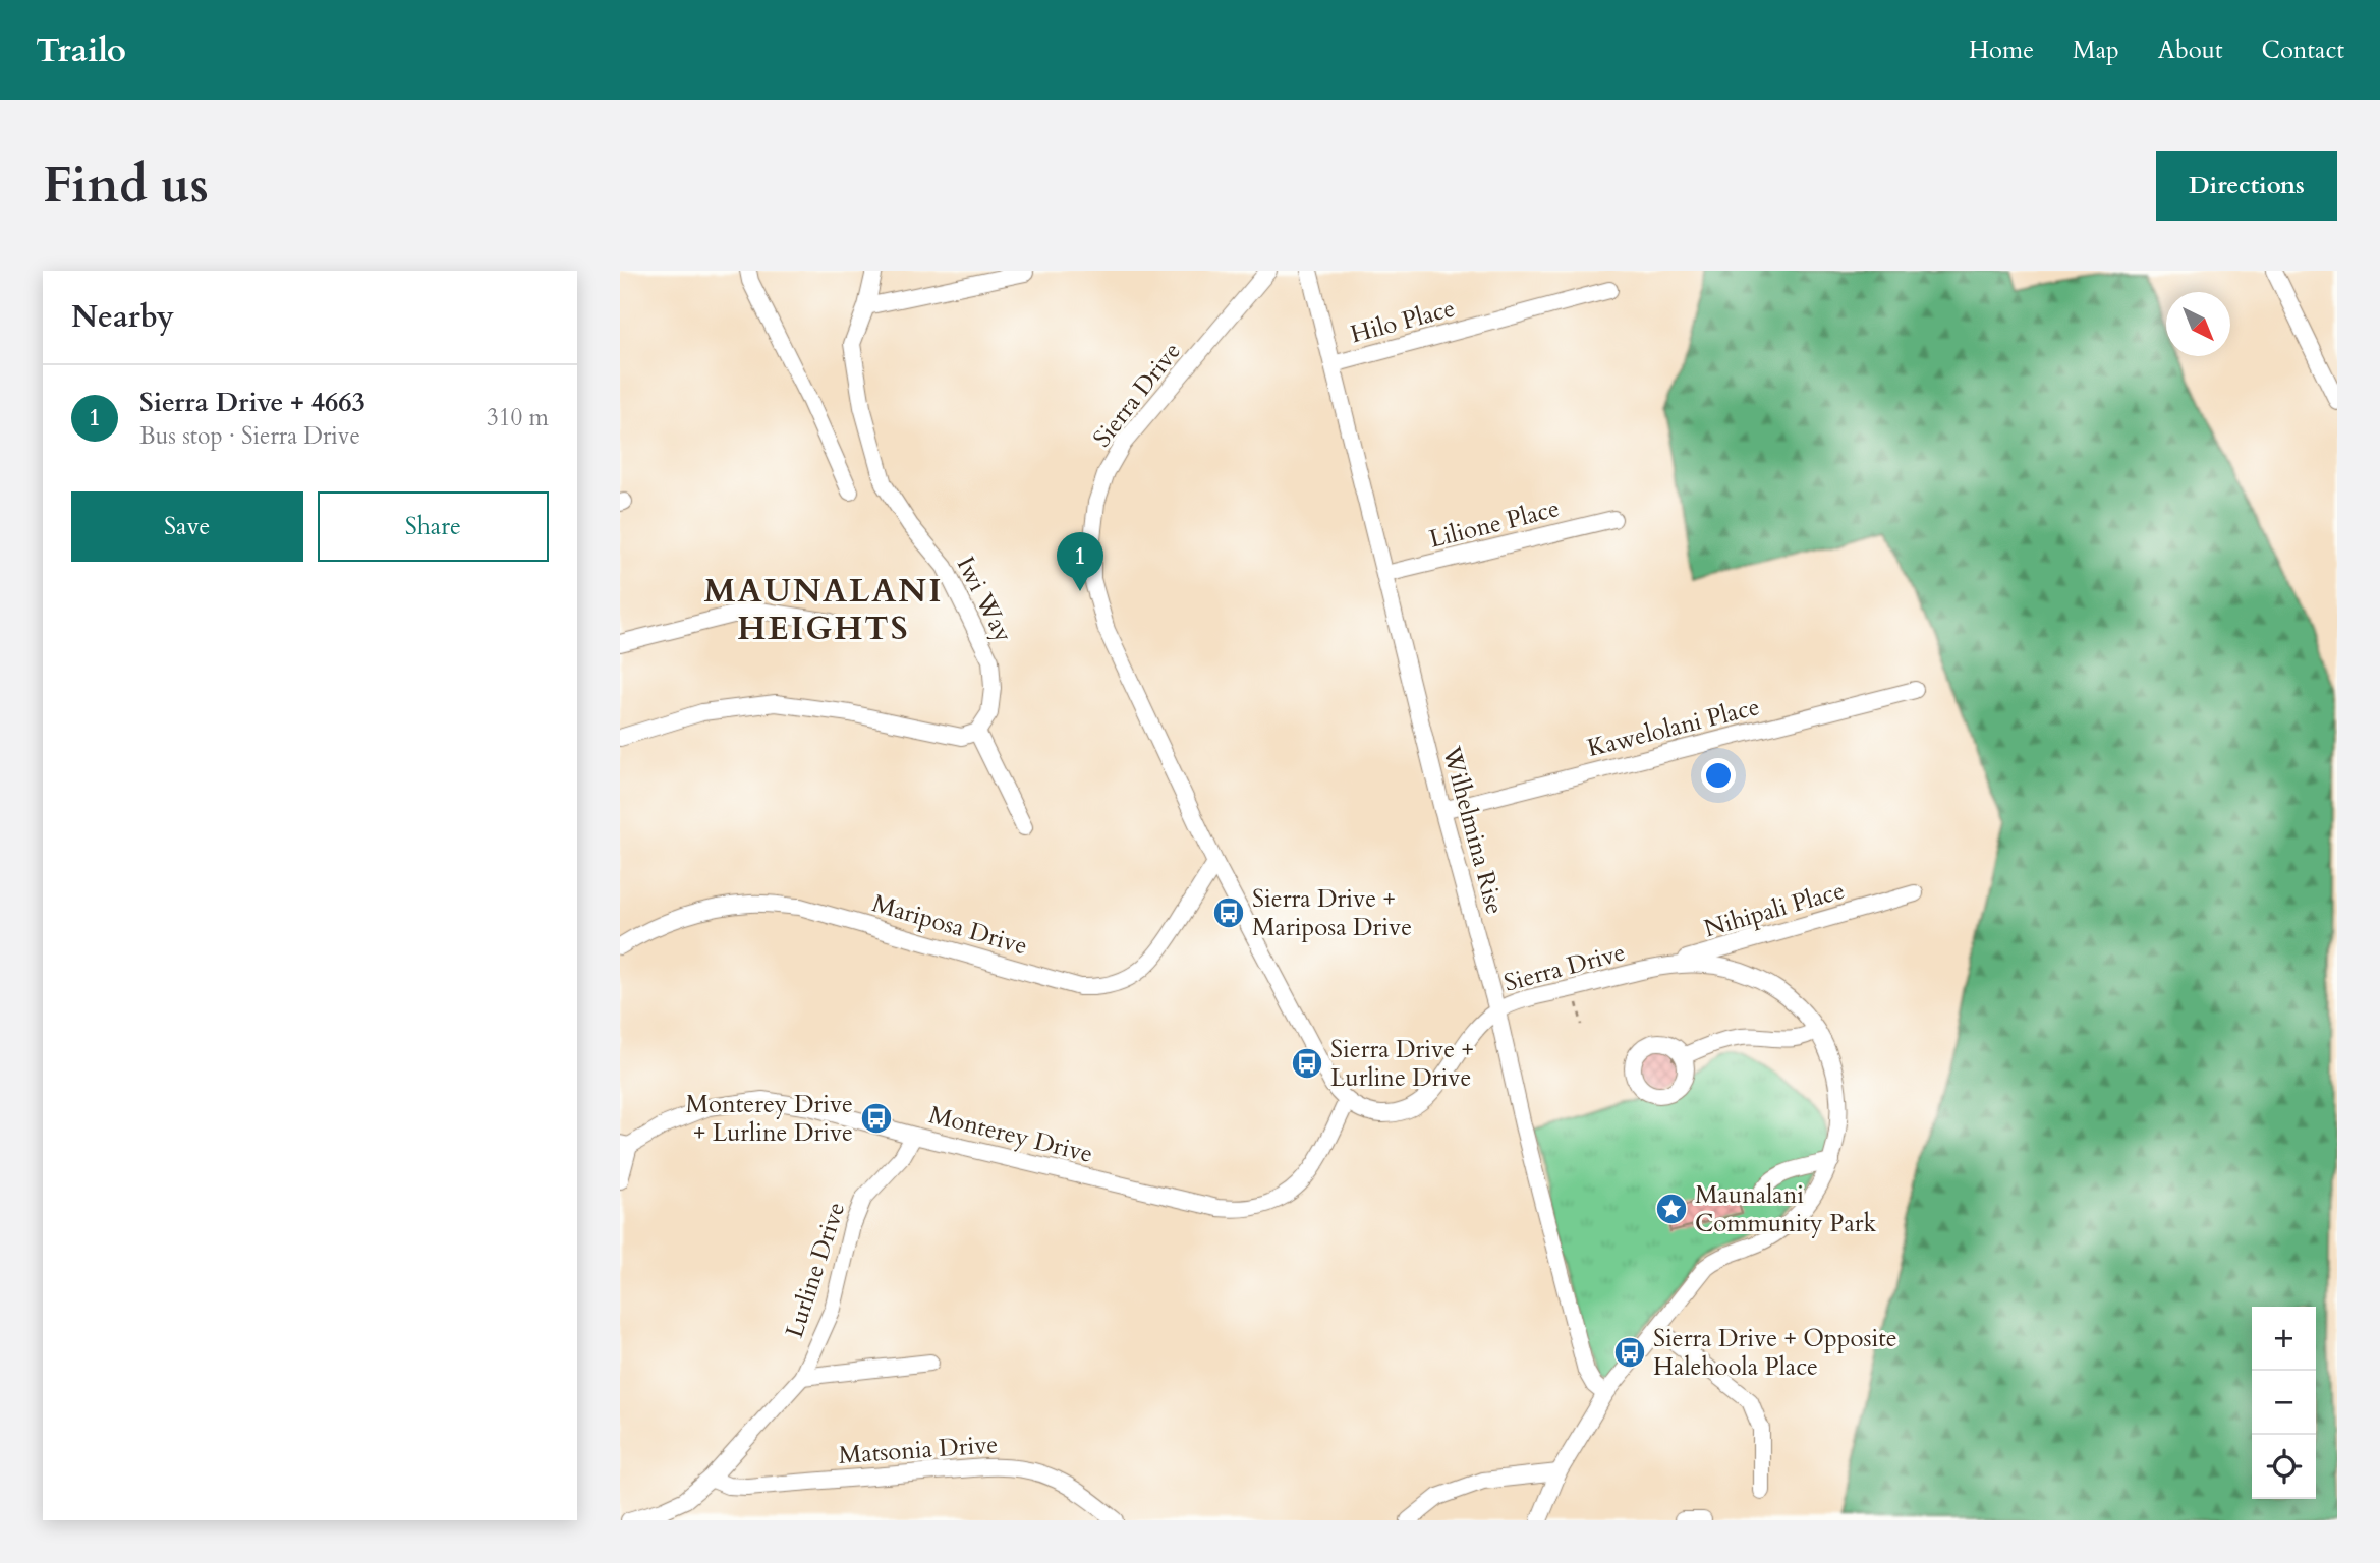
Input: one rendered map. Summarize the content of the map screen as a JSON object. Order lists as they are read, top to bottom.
{
  "streets": {
    "street": [
      "Hilo Place",
      "Sierra Drive",
      "Lilione Place",
      "Iwi Way",
      "Kawelolani Place",
      "Wilhelmina Rise",
      "Nihipali Place",
      "Mariposa Drive",
      "Monterey Drive",
      "Lurline Drive",
      "Matsonia Drive"
    ]
  },
  "crossings": [
    ["Hilo Place", "Wilhelmina Rise"],
    ["Sierra Drive", "Wilhelmina Rise"],
    ["Sierra Drive", "Nihipali Place"],
    ["Sierra Drive", "Mariposa Drive"],
    ["Sierra Drive", "Monterey Drive"],
    ["Lilione Place", "Wilhelmina Rise"],
    ["Kawelolani Place", "Wilhelmina Rise"],
    ["Monterey Drive", "Lurline Drive"],
    ["Lurline Drive", "Matsonia Drive"]
  ],
  "districts": ["MAUNALANI HEIGHTS"],
  "places": {
    "bus stop": [
      "Sierra Drive + Mariposa Drive",
      "Sierra Drive + Lurline Drive",
      "Monterey Drive + Lurline Drive",
      "Sierra Drive + Opposite Halehoola Place"
    ],
    "place": ["Maunalani Community Park"]
  },
  "north": "bottom right",
  "page": {
    "header": "Trailo",
    "nav": [
      "Home",
      "Map",
      "About",
      "Contact"
    ],
    "buttons": [
      "Directions",
      ["Save", "Share"]
    ],
    "title": "Find us",
    "heading": "Nearby",
    "list": [
      {
        "mark": "1",
        "name": "Sierra Drive + 4663",
        "note": "Bus stop · Sierra Drive",
        "value": "310 m"
      }
    ],
    "pins": "1",
    "map_buttons": ["+", "−"]
  }
}
